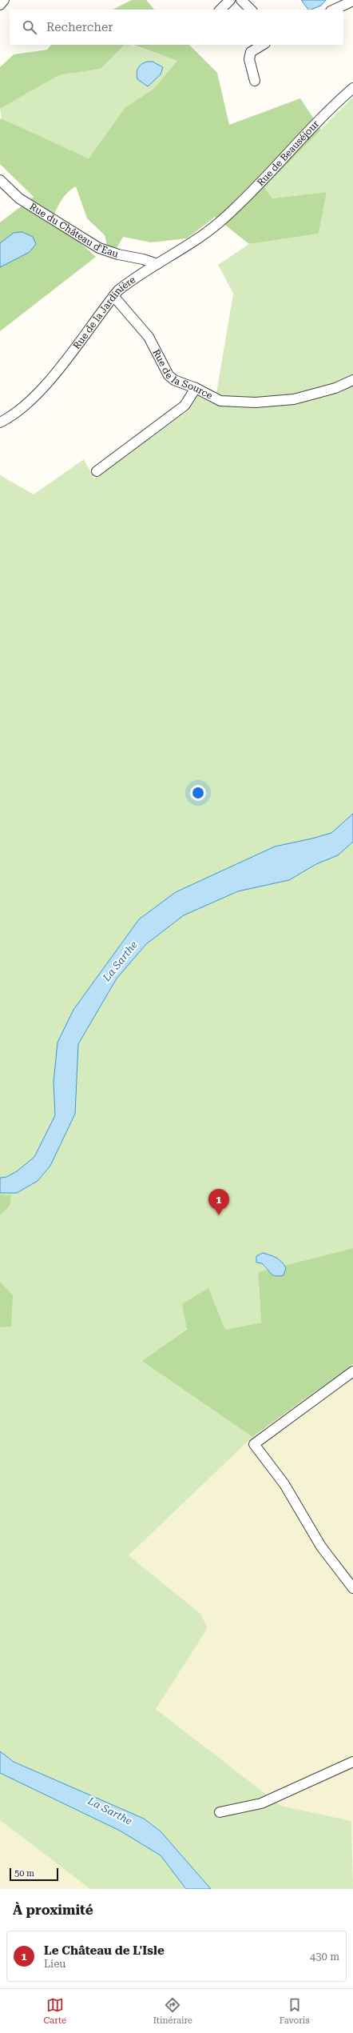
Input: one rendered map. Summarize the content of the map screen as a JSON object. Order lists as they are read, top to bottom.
{
  "streets": {
    "street": [
      "Rue de Beauséjour",
      "Rue du Château d'Eau",
      "Rue de la Jardinière",
      "Rue de la Source"
    ]
  },
  "crossings": [
    ["Rue de Beauséjour", "Rue de la Jardinière"],
    ["Rue du Château d'Eau", "Rue de la Jardinière"],
    ["Rue de la Jardinière", "Rue de la Source"]
  ],
  "water": ["La Sarthe"],
  "scale_bar": "50 m",
  "page": {
    "search": "Rechercher",
    "pins": "1",
    "scale": "50 m",
    "heading": "À proximité",
    "list": [
      {
        "mark": "1",
        "name": "Le Château de L'Isle",
        "note": "Lieu",
        "value": "430 m"
      }
    ],
    "nav": ["Carte", "Itinéraire", "Favoris"]
  }
}
